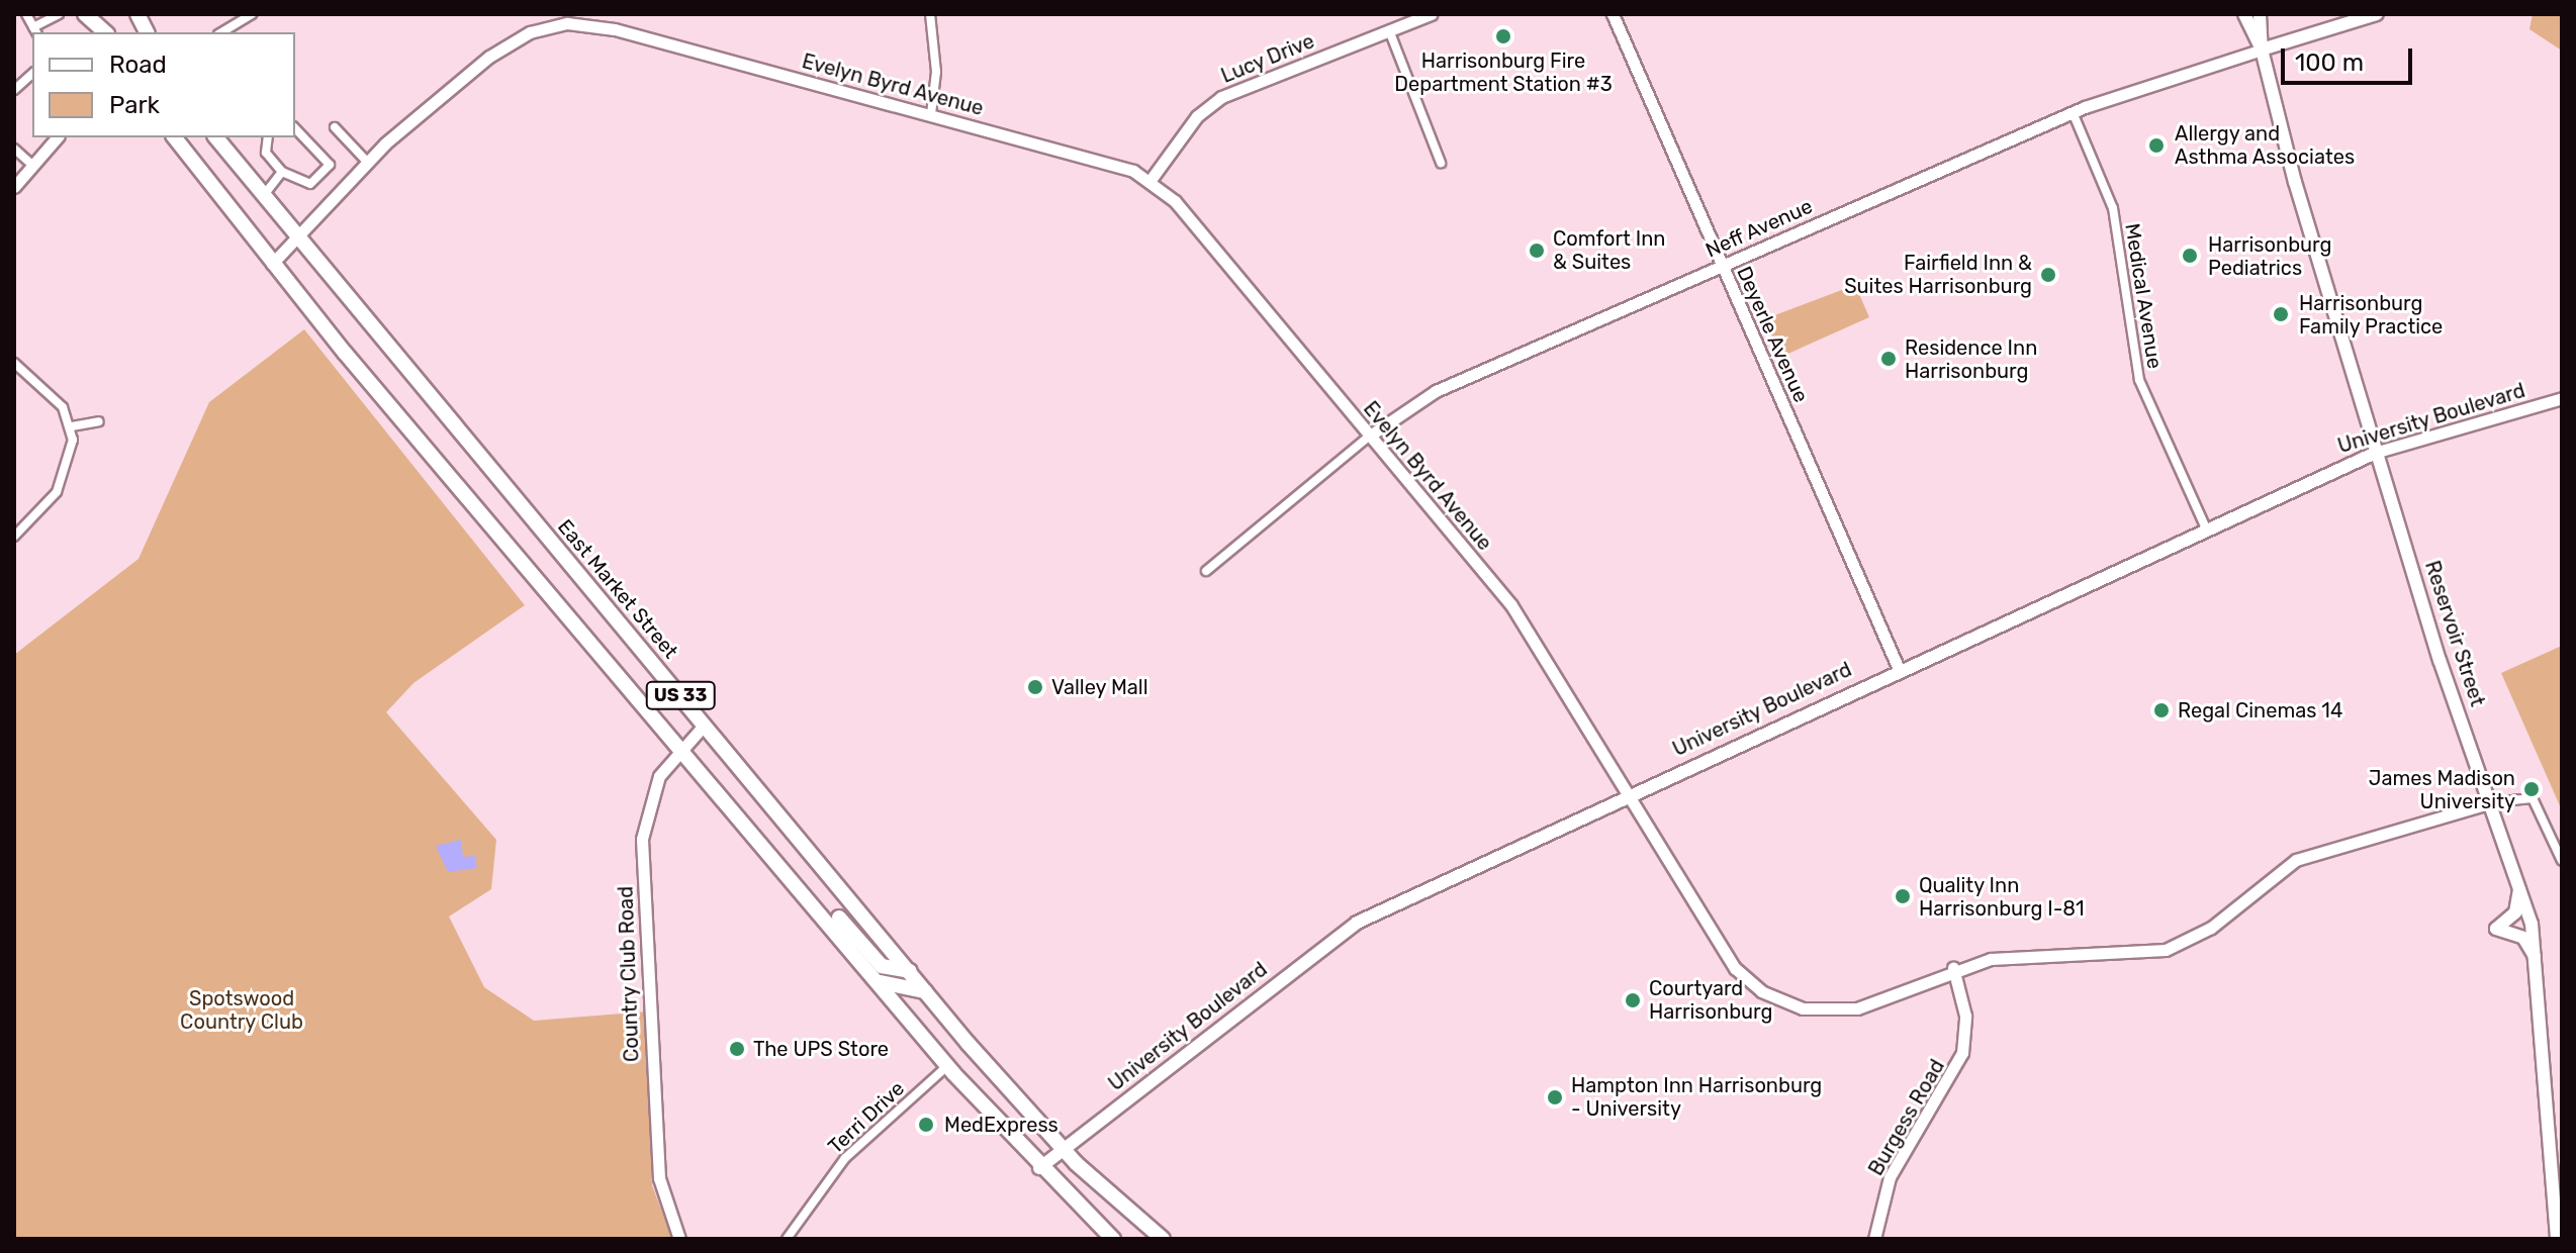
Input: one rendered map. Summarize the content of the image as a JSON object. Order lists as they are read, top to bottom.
{
  "streets": {
    "highway": ["East Market Street", "US 33"],
    "main road": ["Neff Avenue", "University Boulevard", "Reservoir Street"],
    "street": [
      "Lucy Drive",
      "Evelyn Byrd Avenue",
      "Medical Avenue",
      "Deyerle Avenue",
      "Country Club Road",
      "Terri Drive",
      "Burgess Road"
    ]
  },
  "crossings": [
    ["Lucy Drive", "Evelyn Byrd Avenue"],
    ["Evelyn Byrd Avenue", "Neff Avenue"],
    ["Evelyn Byrd Avenue", "University Boulevard"],
    ["Evelyn Byrd Avenue", "East Market Street"],
    ["Evelyn Byrd Avenue", "Reservoir Street"],
    ["Evelyn Byrd Avenue", "US 33"],
    ["Evelyn Byrd Avenue", "Burgess Road"],
    ["Neff Avenue", "Medical Avenue"],
    ["Neff Avenue", "Deyerle Avenue"],
    ["Neff Avenue", "Reservoir Street"],
    ["Medical Avenue", "University Boulevard"],
    ["Deyerle Avenue", "University Boulevard"],
    ["University Boulevard", "East Market Street"],
    ["University Boulevard", "Reservoir Street"],
    ["University Boulevard", "US 33"],
    ["East Market Street", "Country Club Road"],
    ["US 33", "Country Club Road"],
    ["US 33", "Terri Drive"]
  ],
  "parks": ["Spotswood Country Club"],
  "places": [
    "Harrisonburg Fire Department Station #3",
    "Allergy and Asthma Associates",
    "Comfort Inn & Suites",
    "Harrisonburg Pediatrics",
    "Fairfield Inn & Suites Harrisonburg",
    "Harrisonburg Family Practice",
    "Residence Inn Harrisonburg",
    "Valley Mall",
    "Regal Cinemas 14",
    "James Madison University",
    "Quality Inn Harrisonburg I-81",
    "Courtyard Harrisonburg",
    "The UPS Store",
    "Hampton Inn Harrisonburg - University",
    "MedExpress"
  ],
  "legend": ["Road", "Park"],
  "scale_bar": "100 m"
}
